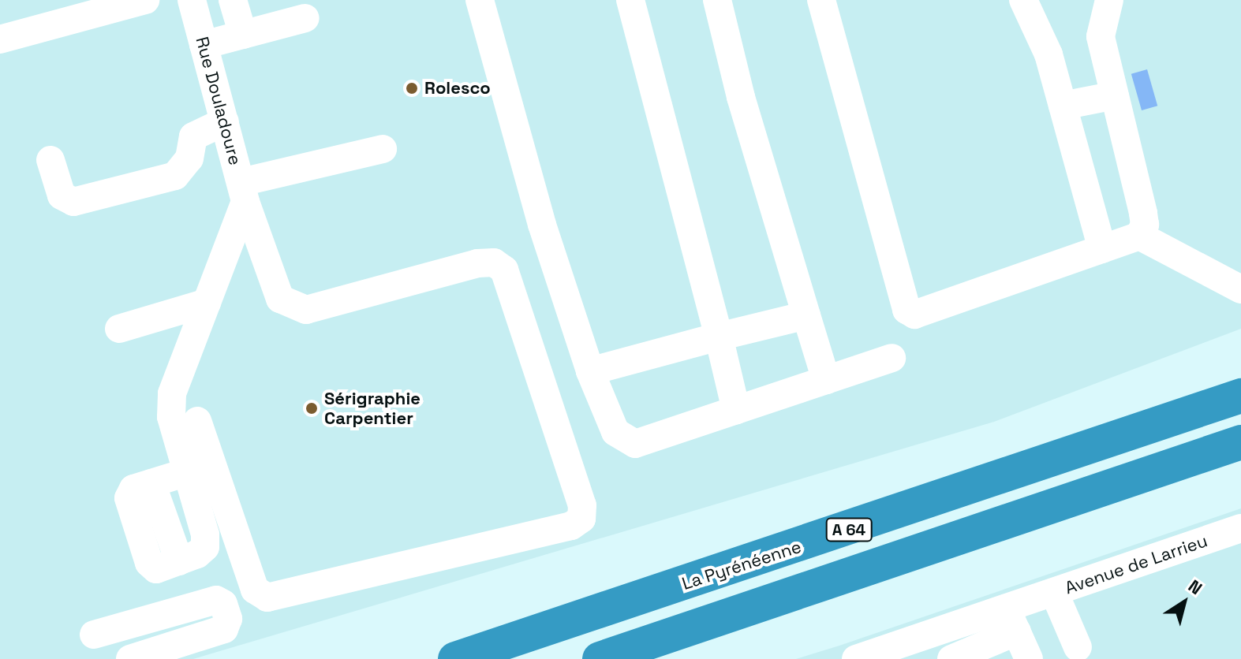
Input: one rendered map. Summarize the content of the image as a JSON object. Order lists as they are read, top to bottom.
{
  "streets": {
    "highway": ["A 64", "La Pyrénéenne"],
    "street": ["Rue Douladoure", "Avenue de Larrieu"]
  },
  "places": ["Rolesco", "Sérigraphie Carpentier"],
  "north": "top right"
}
